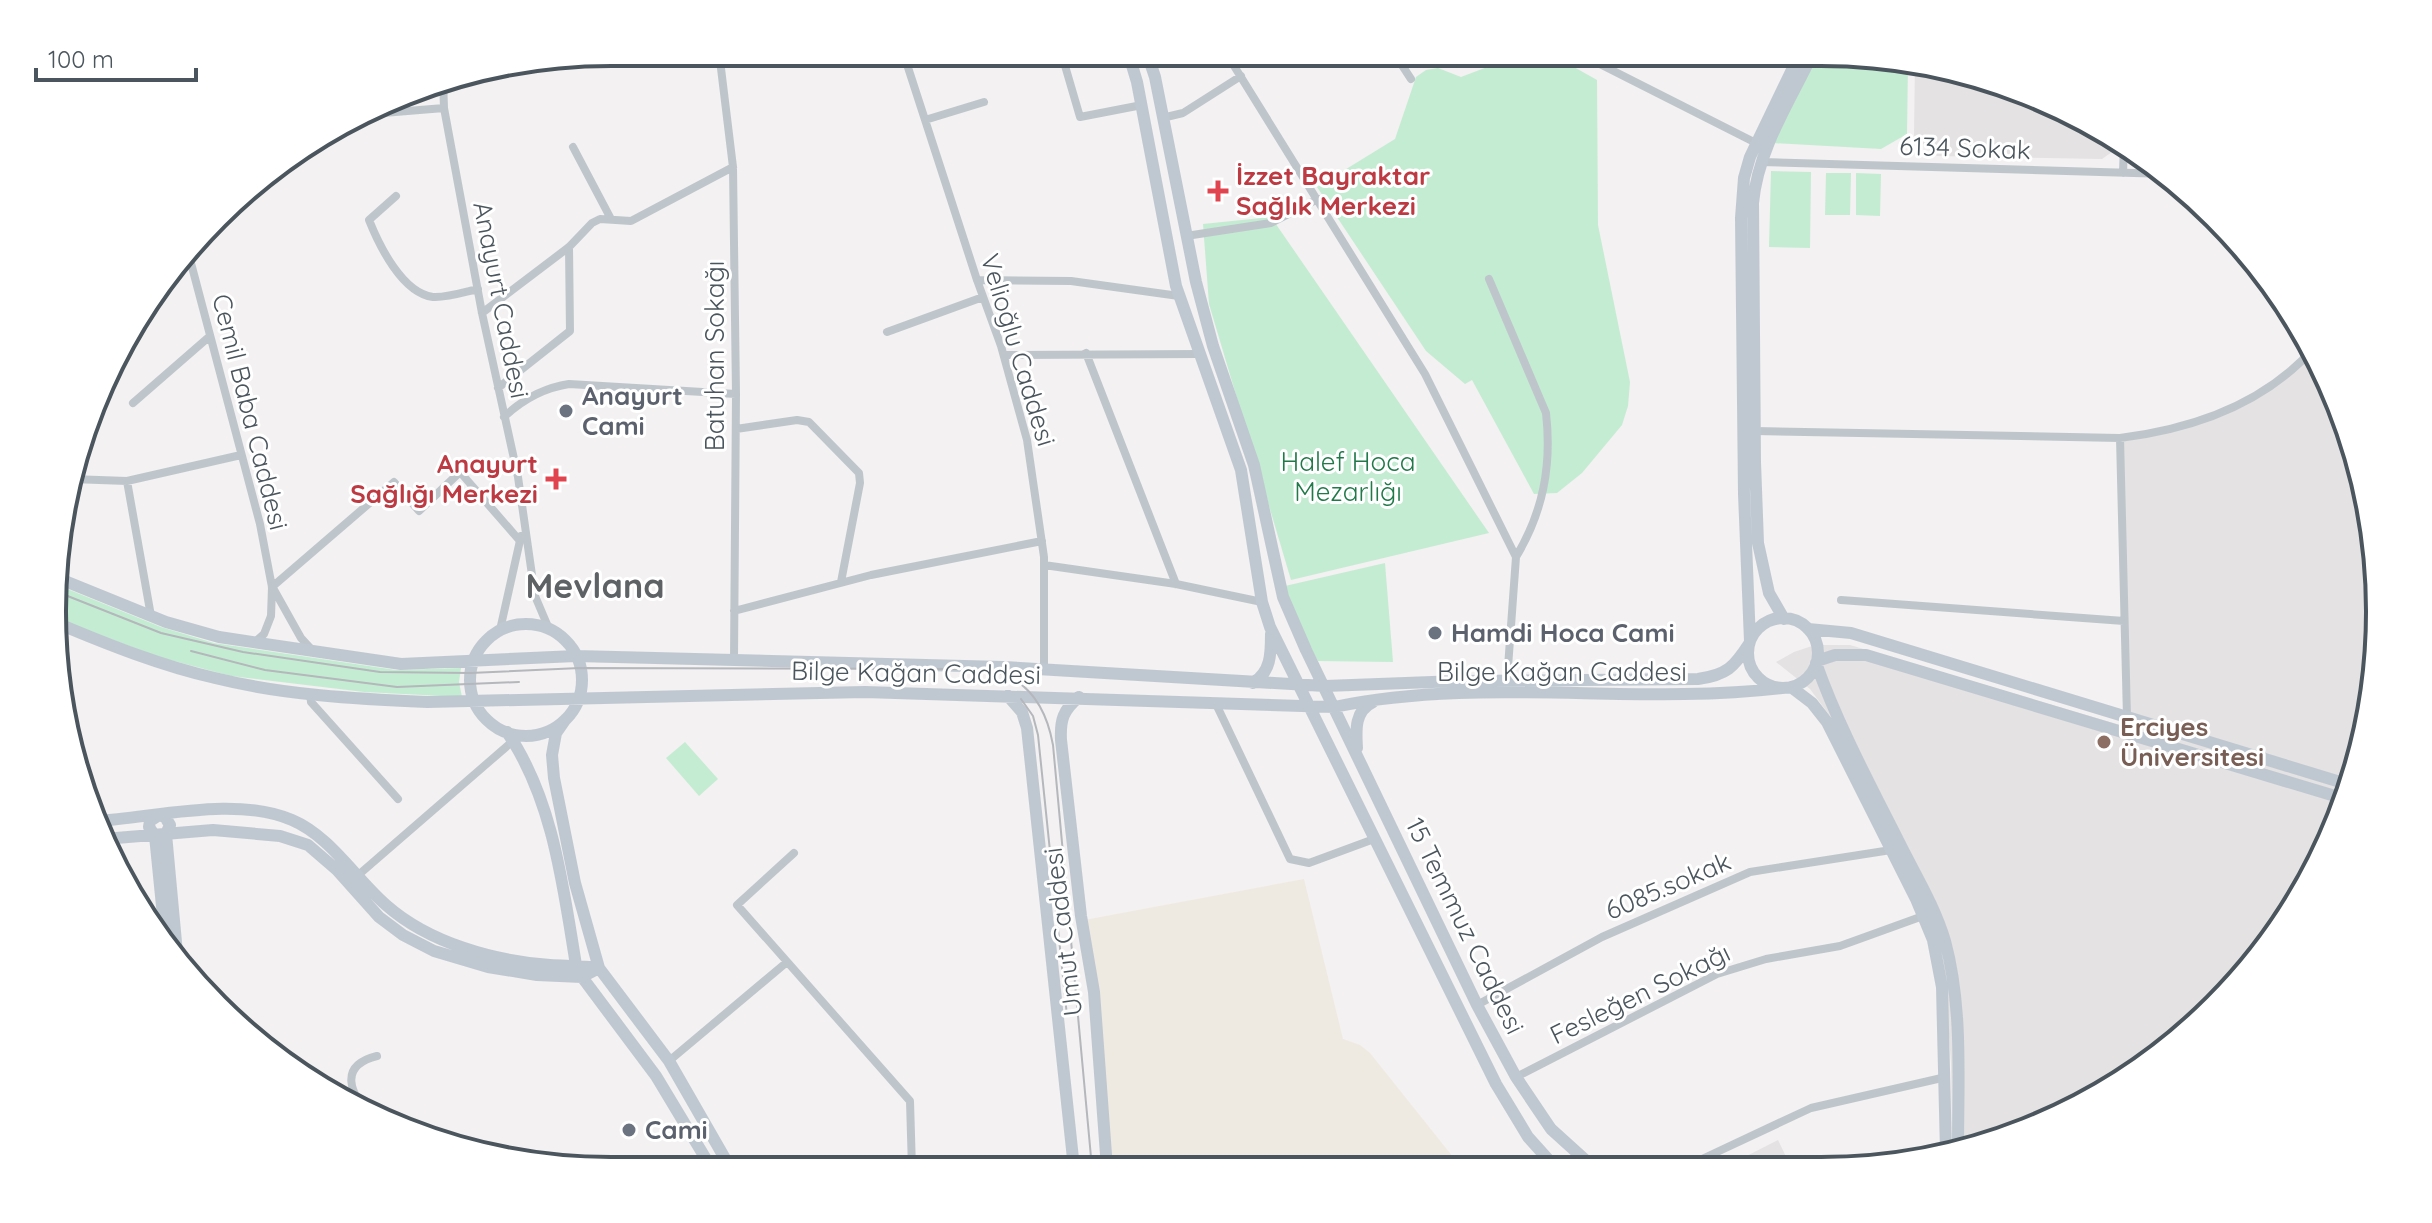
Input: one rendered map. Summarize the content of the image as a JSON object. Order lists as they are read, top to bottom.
{
  "streets": {
    "street": [
      "6134 Sokak",
      "Anayurt Caddesi",
      "Velioğlu Caddesi",
      "Batuhan Sokağı",
      "Cemil Baba Caddesi",
      "Bilge Kağan Caddesi",
      "6085.sokak",
      "15 Temmuz Caddesi",
      "Umut Caddesi",
      "Fesleğen Sokağı"
    ]
  },
  "crossings": [
    ["Velioğlu Caddesi", "Bilge Kağan Caddesi"],
    ["Batuhan Sokağı", "Bilge Kağan Caddesi"],
    ["Cemil Baba Caddesi", "Bilge Kağan Caddesi"],
    ["Bilge Kağan Caddesi", "15 Temmuz Caddesi"],
    ["Bilge Kağan Caddesi", "Umut Caddesi"],
    ["6085.sokak", "15 Temmuz Caddesi"],
    ["15 Temmuz Caddesi", "Fesleğen Sokağı"]
  ],
  "districts": ["Mevlana"],
  "parks": ["Halef Hoca Mezarlığı"],
  "places": {
    "health": ["İzzet Bayraktar Sağlık Merkezi", "Anayurt Sağlığı Merkezi"],
    "other": [
      "Anayurt Cami",
      "Hamdi Hoca Cami",
      "Erciyes Üniversitesi",
      "Cami"
    ]
  },
  "scale_bar": "100 m"
}
